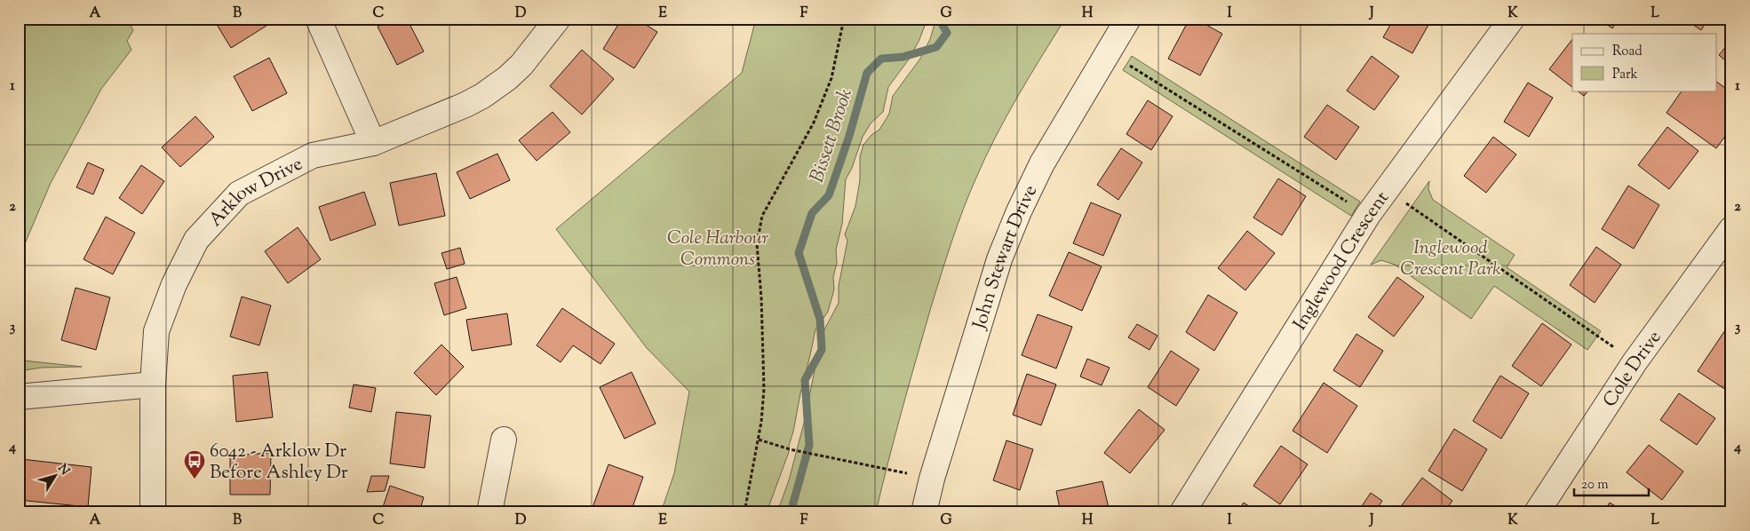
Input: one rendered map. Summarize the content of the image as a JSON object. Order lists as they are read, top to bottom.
{
  "streets": {
    "street": [
      "Arklow Drive",
      "John Stewart Drive",
      "Inglewood Crescent",
      "Cole Drive"
    ]
  },
  "water": ["Bissett Brook"],
  "parks": ["Cole Harbour Commons", "Inglewood Crescent Park"],
  "places": {
    "bus stop": ["6042 - Arklow Dr Before Ashley Dr"]
  },
  "legend": ["Road", "Park"],
  "scale_bar": "20 m",
  "north": "top right",
  "grid": {
    "columns": [
      "A",
      "B",
      "C",
      "D",
      "E",
      "F",
      "G",
      "H",
      "I",
      "J",
      "K",
      "L"
    ],
    "rows": [
      "1",
      "2",
      "3",
      "4"
    ]
  }
}
